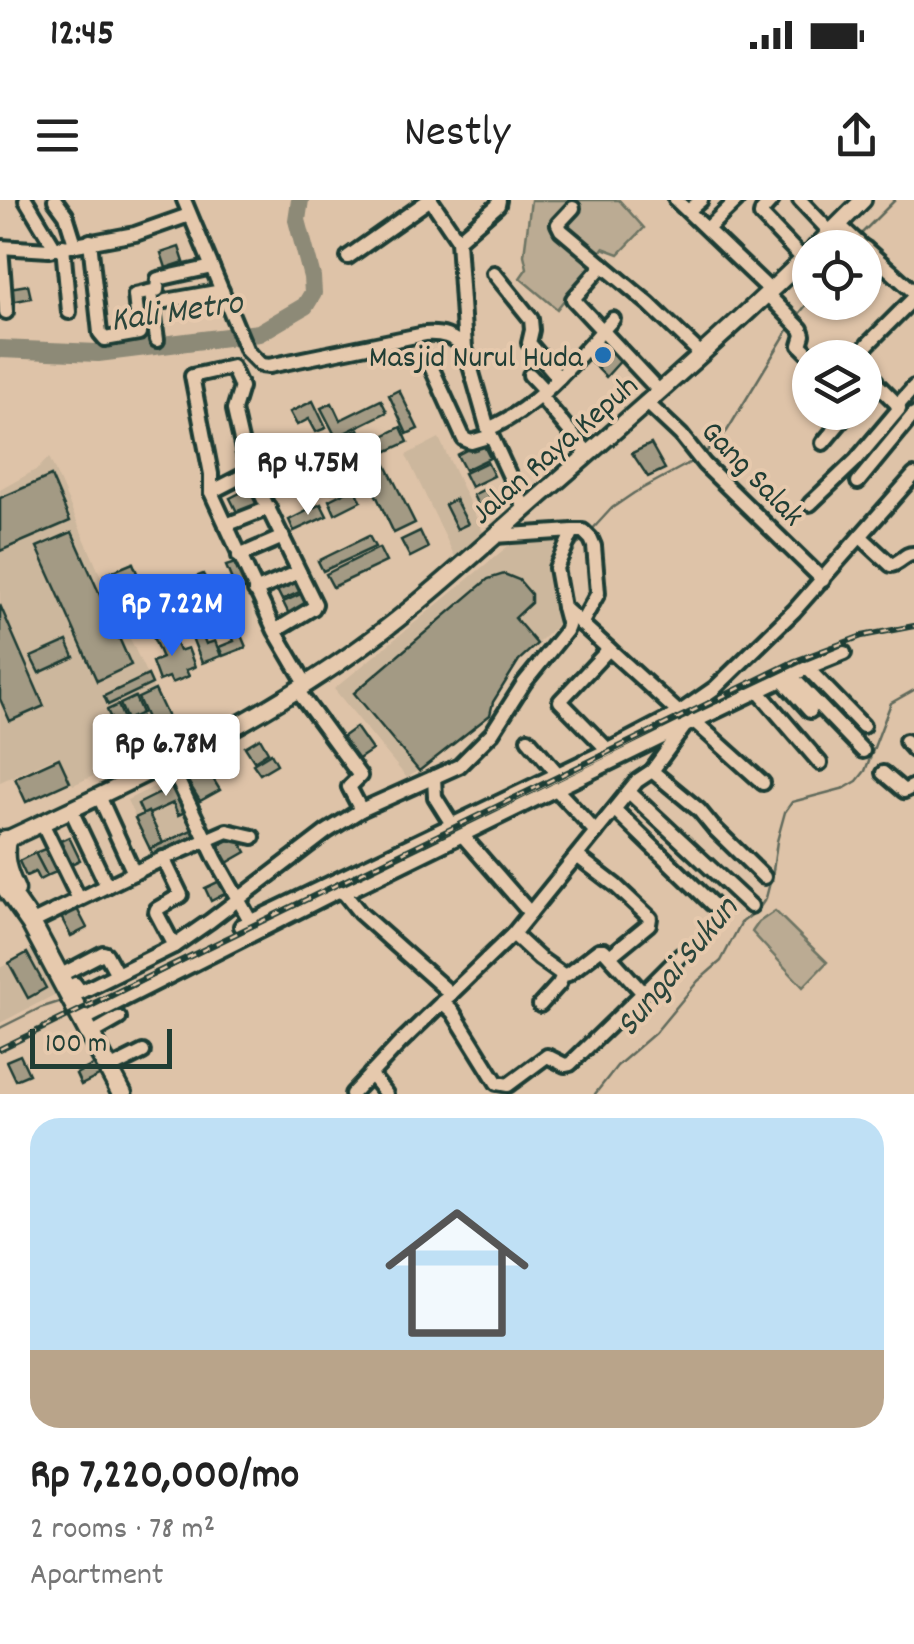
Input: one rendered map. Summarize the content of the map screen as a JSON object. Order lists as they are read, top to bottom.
{
  "streets": {
    "main road": ["Jalan Raya Kepuh"],
    "street": ["Gang Salak"]
  },
  "crossings": [
    ["Jalan Raya Kepuh", "Gang Salak"]
  ],
  "water": ["Kali Metro", "Sungai Sukun"],
  "places": ["Masjid Nurul Huda"],
  "scale_bar": "100 m",
  "page": {
    "status": "12:45",
    "header": "Nestly",
    "price": ["Rp 4.75M", "Rp 7.22M", "Rp 6.78M"],
    "scale": "100 m",
    "list": [
      {
        "name": "Rp 7,220,000/mo",
        "note": "2 rooms · 78 m² · Apartment"
      }
    ]
  }
}
